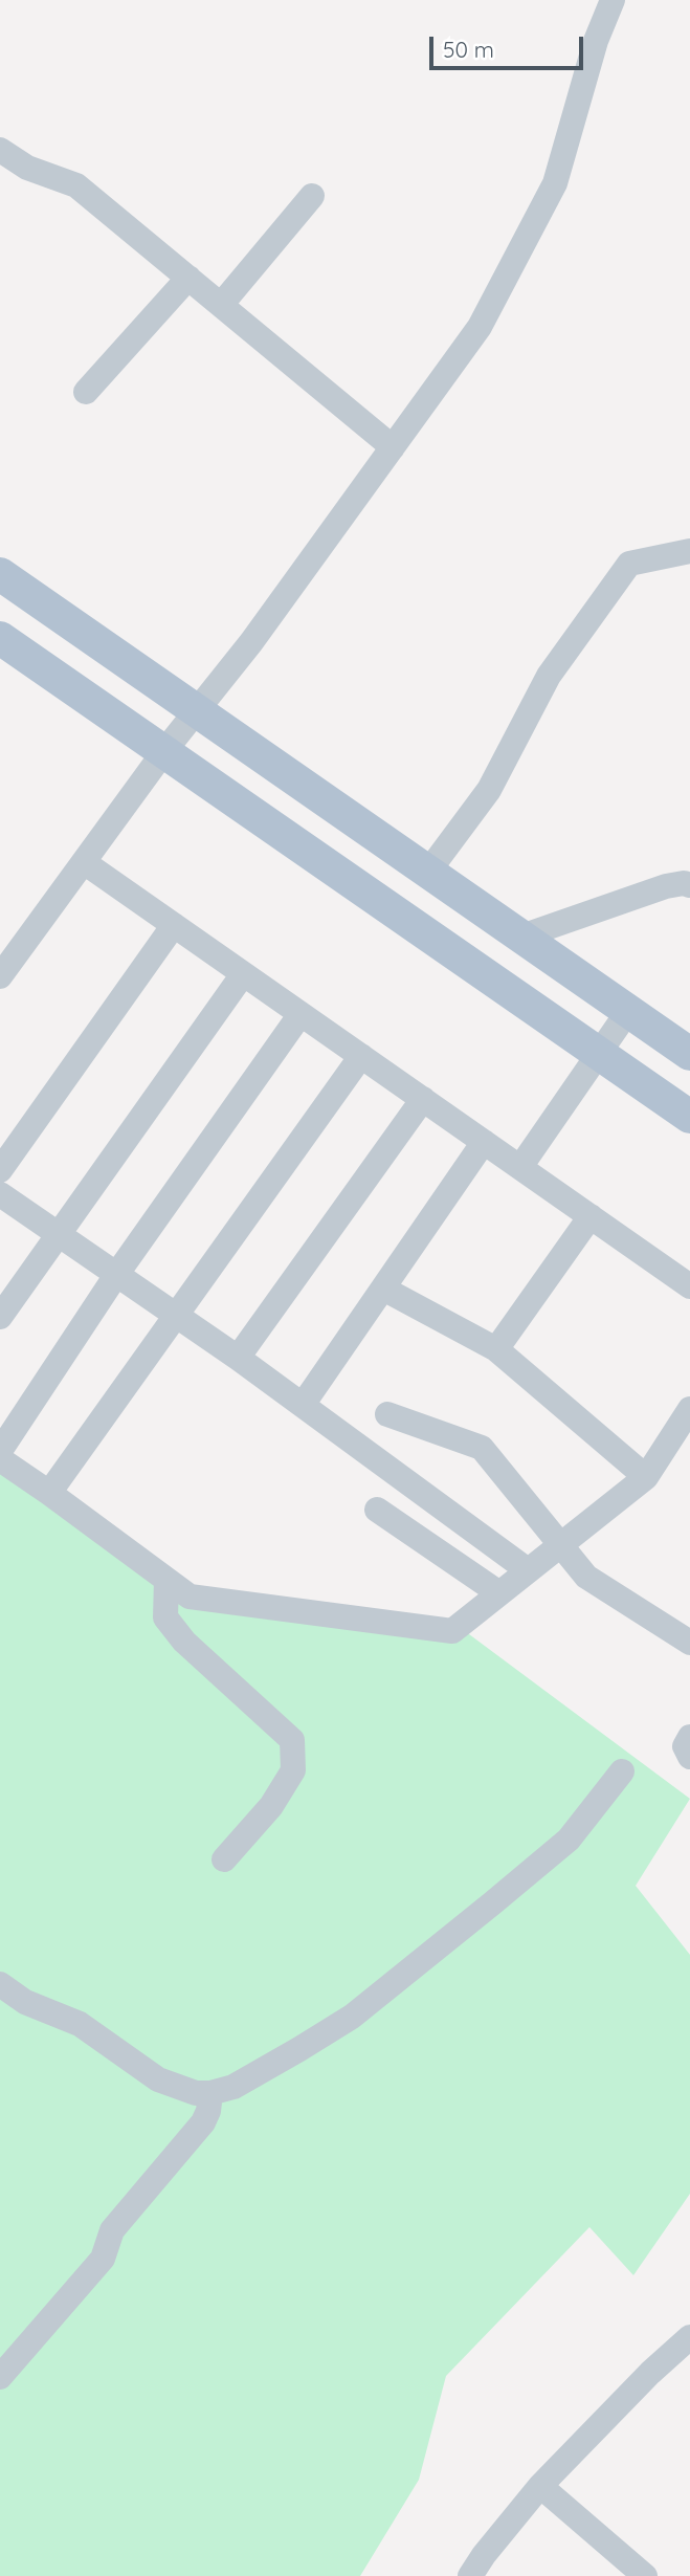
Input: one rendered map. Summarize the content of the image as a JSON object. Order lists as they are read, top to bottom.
{
  "scale_bar": "50 m"
}
